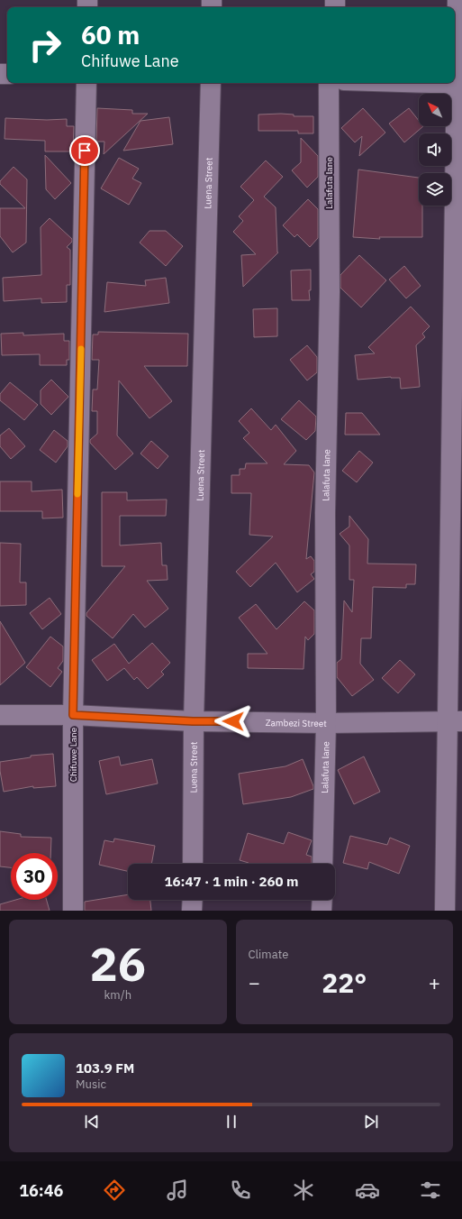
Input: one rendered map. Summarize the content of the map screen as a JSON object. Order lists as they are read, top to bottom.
{
  "streets": {
    "street": [
      "Luena Street",
      "Lalafuta lane",
      "Zambezi Street",
      "Chifuwe Lane"
    ]
  },
  "crossings": [
    ["Luena Street", "Zambezi Street"],
    ["Lalafuta lane", "Zambezi Street"],
    ["Zambezi Street", "Chifuwe Lane"]
  ],
  "north": "top left",
  "page": {
    "turn": ["60 m", "Chifuwe Lane"],
    "limit": "30",
    "trip": "16:47 · 1 min · 260 m",
    "tile": [
      ["26", "km/h"],
      "Climate"
    ],
    "heat": ["−", "22°", "+"],
    "song": ["103.9 FM", "Music"],
    "tabs": "16:46"
  }
}
